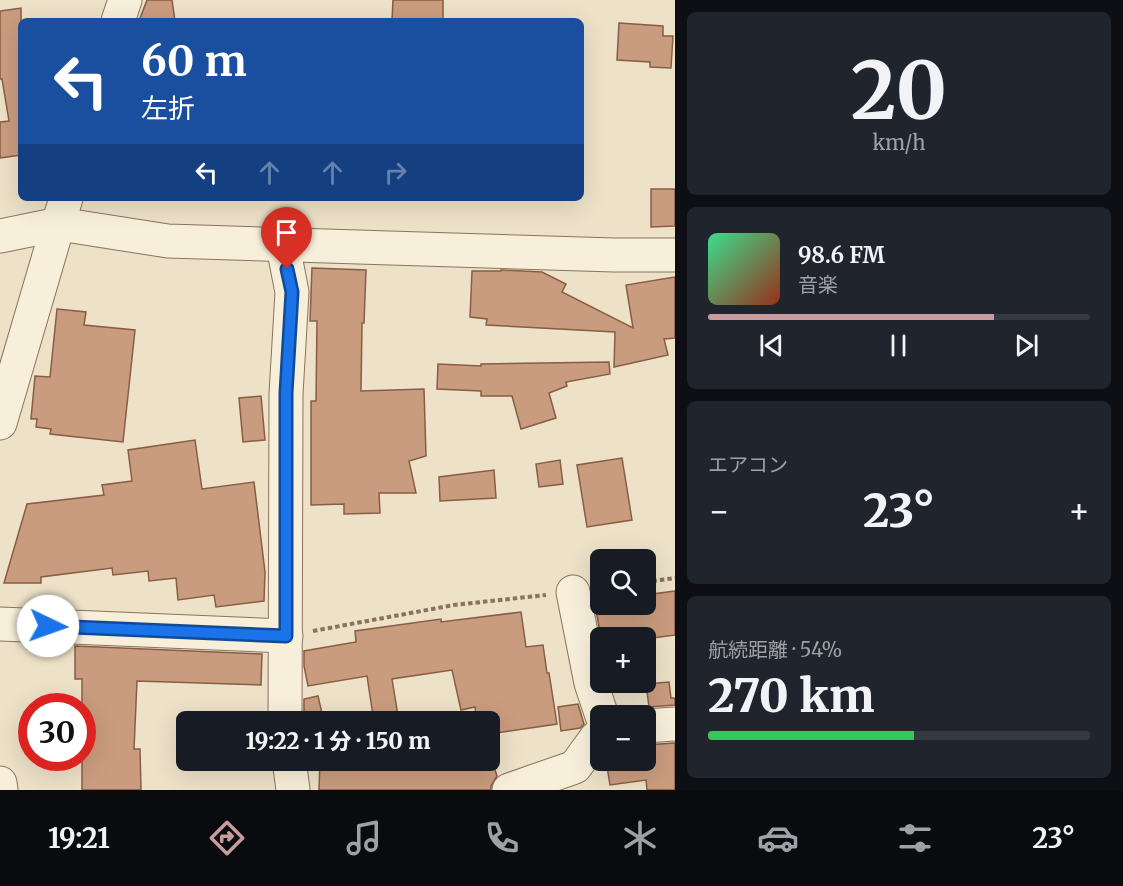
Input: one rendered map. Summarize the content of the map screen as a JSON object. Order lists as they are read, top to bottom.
{
  "page": {
    "tile": [
      ["20", "km/h"],
      "エアコン",
      ["航続距離 · 54%", "270 km"]
    ],
    "turn": ["60 m", "左折"],
    "song": ["98.6 FM", "音楽"],
    "heat": ["−", "23°", "+"],
    "map_buttons": ["+", "−"],
    "limit": "30",
    "trip": "19:22 · 1 分 · 150 m",
    "tabs": ["19:21", "23°"]
  }
}
